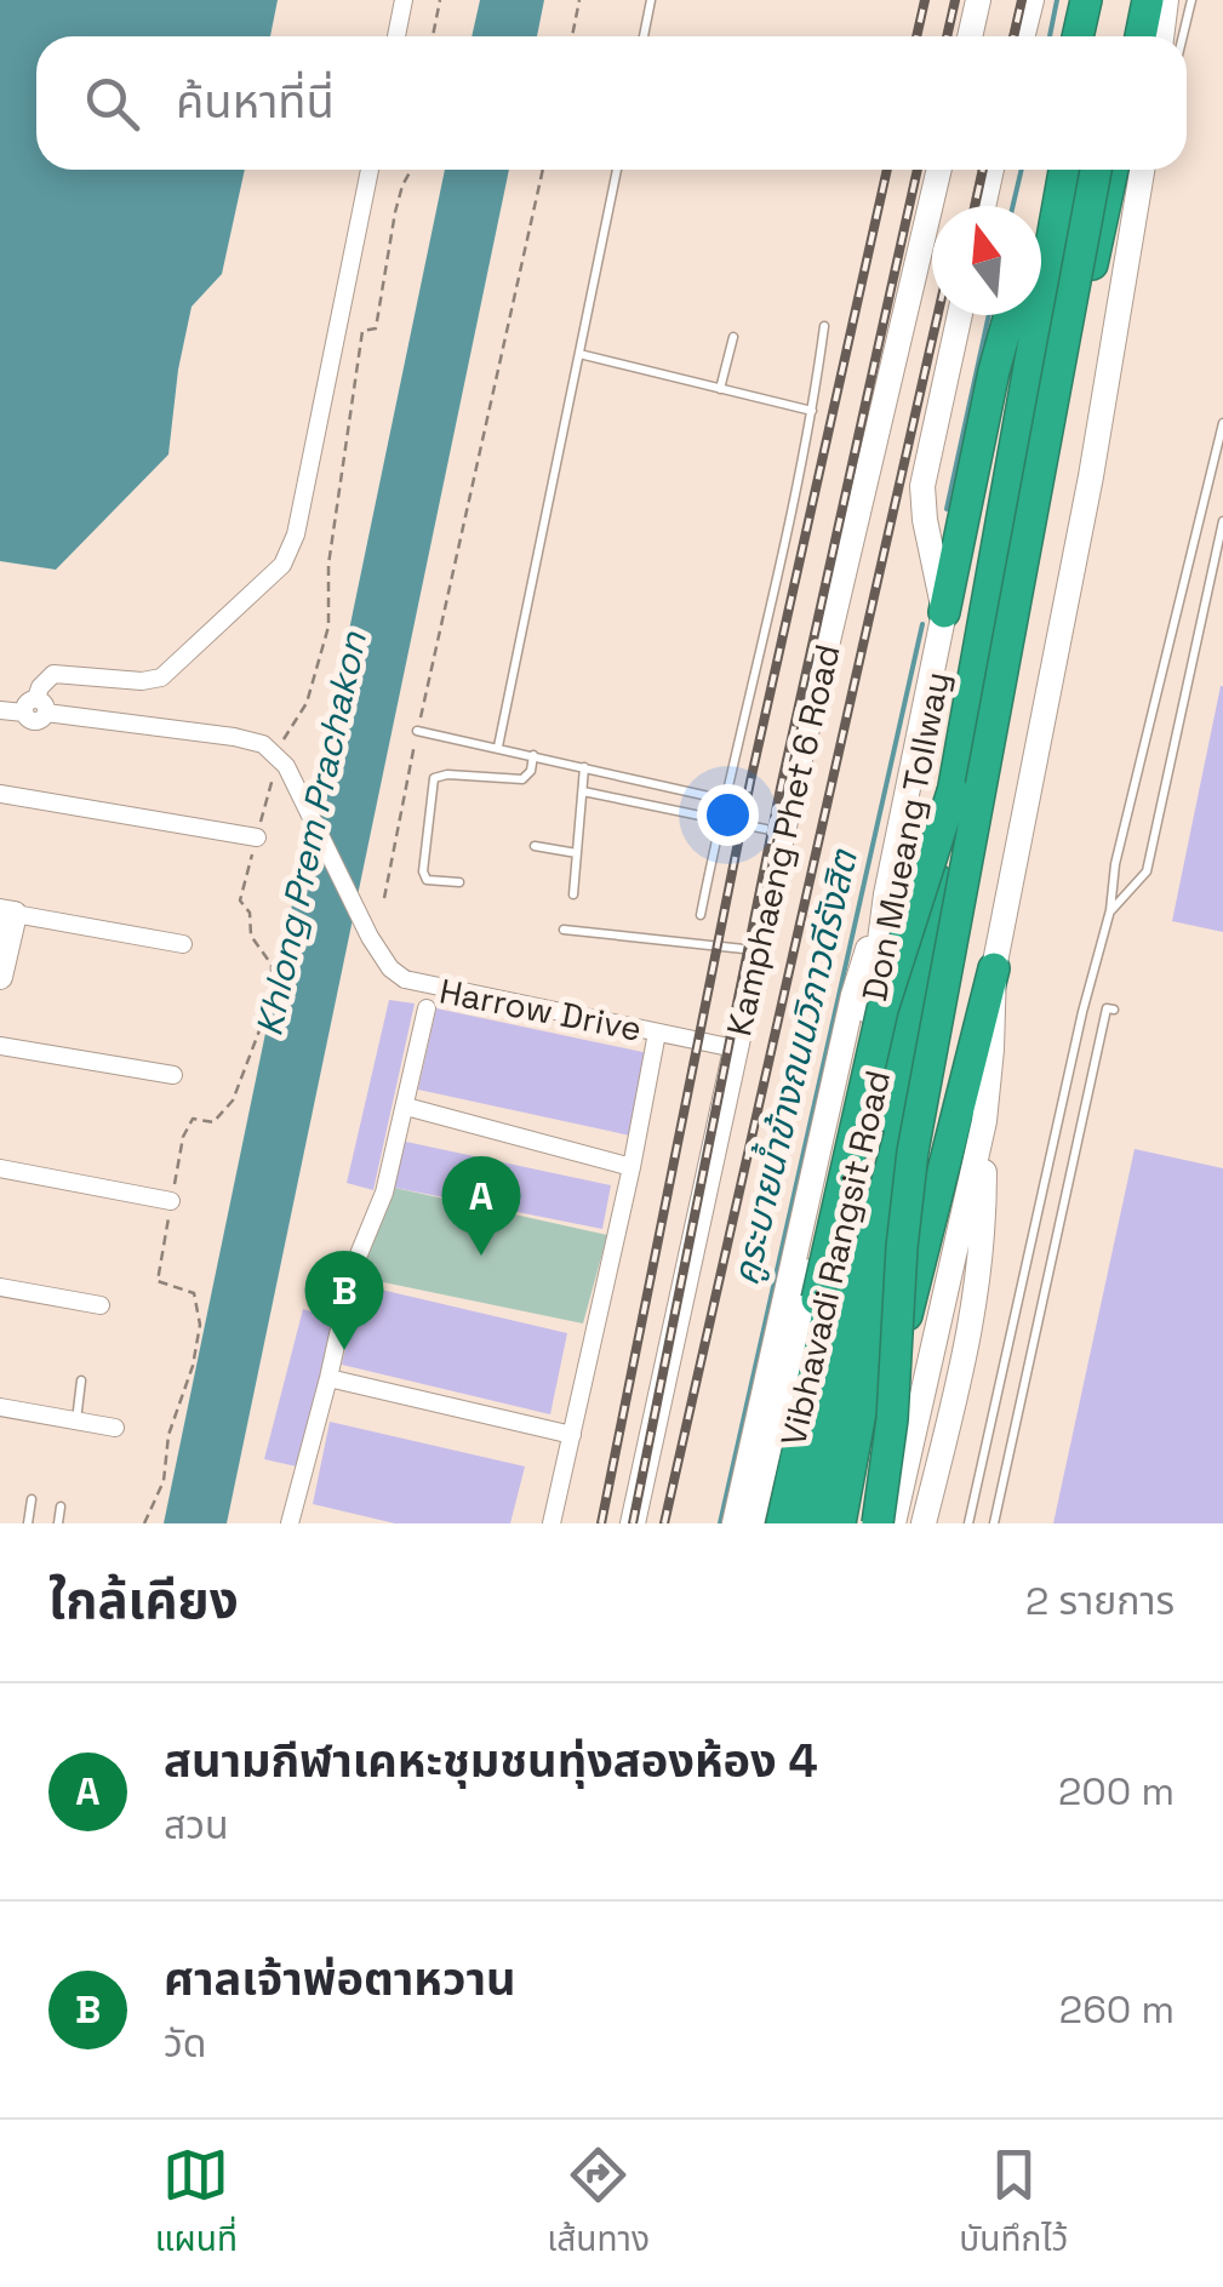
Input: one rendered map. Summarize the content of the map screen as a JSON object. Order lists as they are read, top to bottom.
{
  "streets": {
    "highway": ["Don Mueang Tollway", "Vibhavadi Rangsit Road"],
    "main road": ["Kamphaeng Phet 6 Road"],
    "street": ["Harrow Drive"]
  },
  "crossings": [
    ["Kamphaeng Phet 6 Road", "Harrow Drive"]
  ],
  "water": ["Khlong Prem Prachakon", "คูระบายน้ำข้างถนนวิภาวดีรังสิต"],
  "north": "top",
  "page": {
    "search": "ค้นหาที่นี่",
    "pins": ["A", "B"],
    "heading": ["ใกล้เคียง", "2 รายการ"],
    "list": [
      {
        "mark": "A",
        "name": "สนามกีฬาเคหะชุมชนทุ่งสองห้อง 4",
        "note": "สวน",
        "value": "200 m"
      },
      {
        "mark": "B",
        "name": "ศาลเจ้าพ่อตาหวาน",
        "note": "วัด",
        "value": "260 m"
      }
    ],
    "nav": ["แผนที่", "เส้นทาง", "บันทึกไว้"]
  }
}
